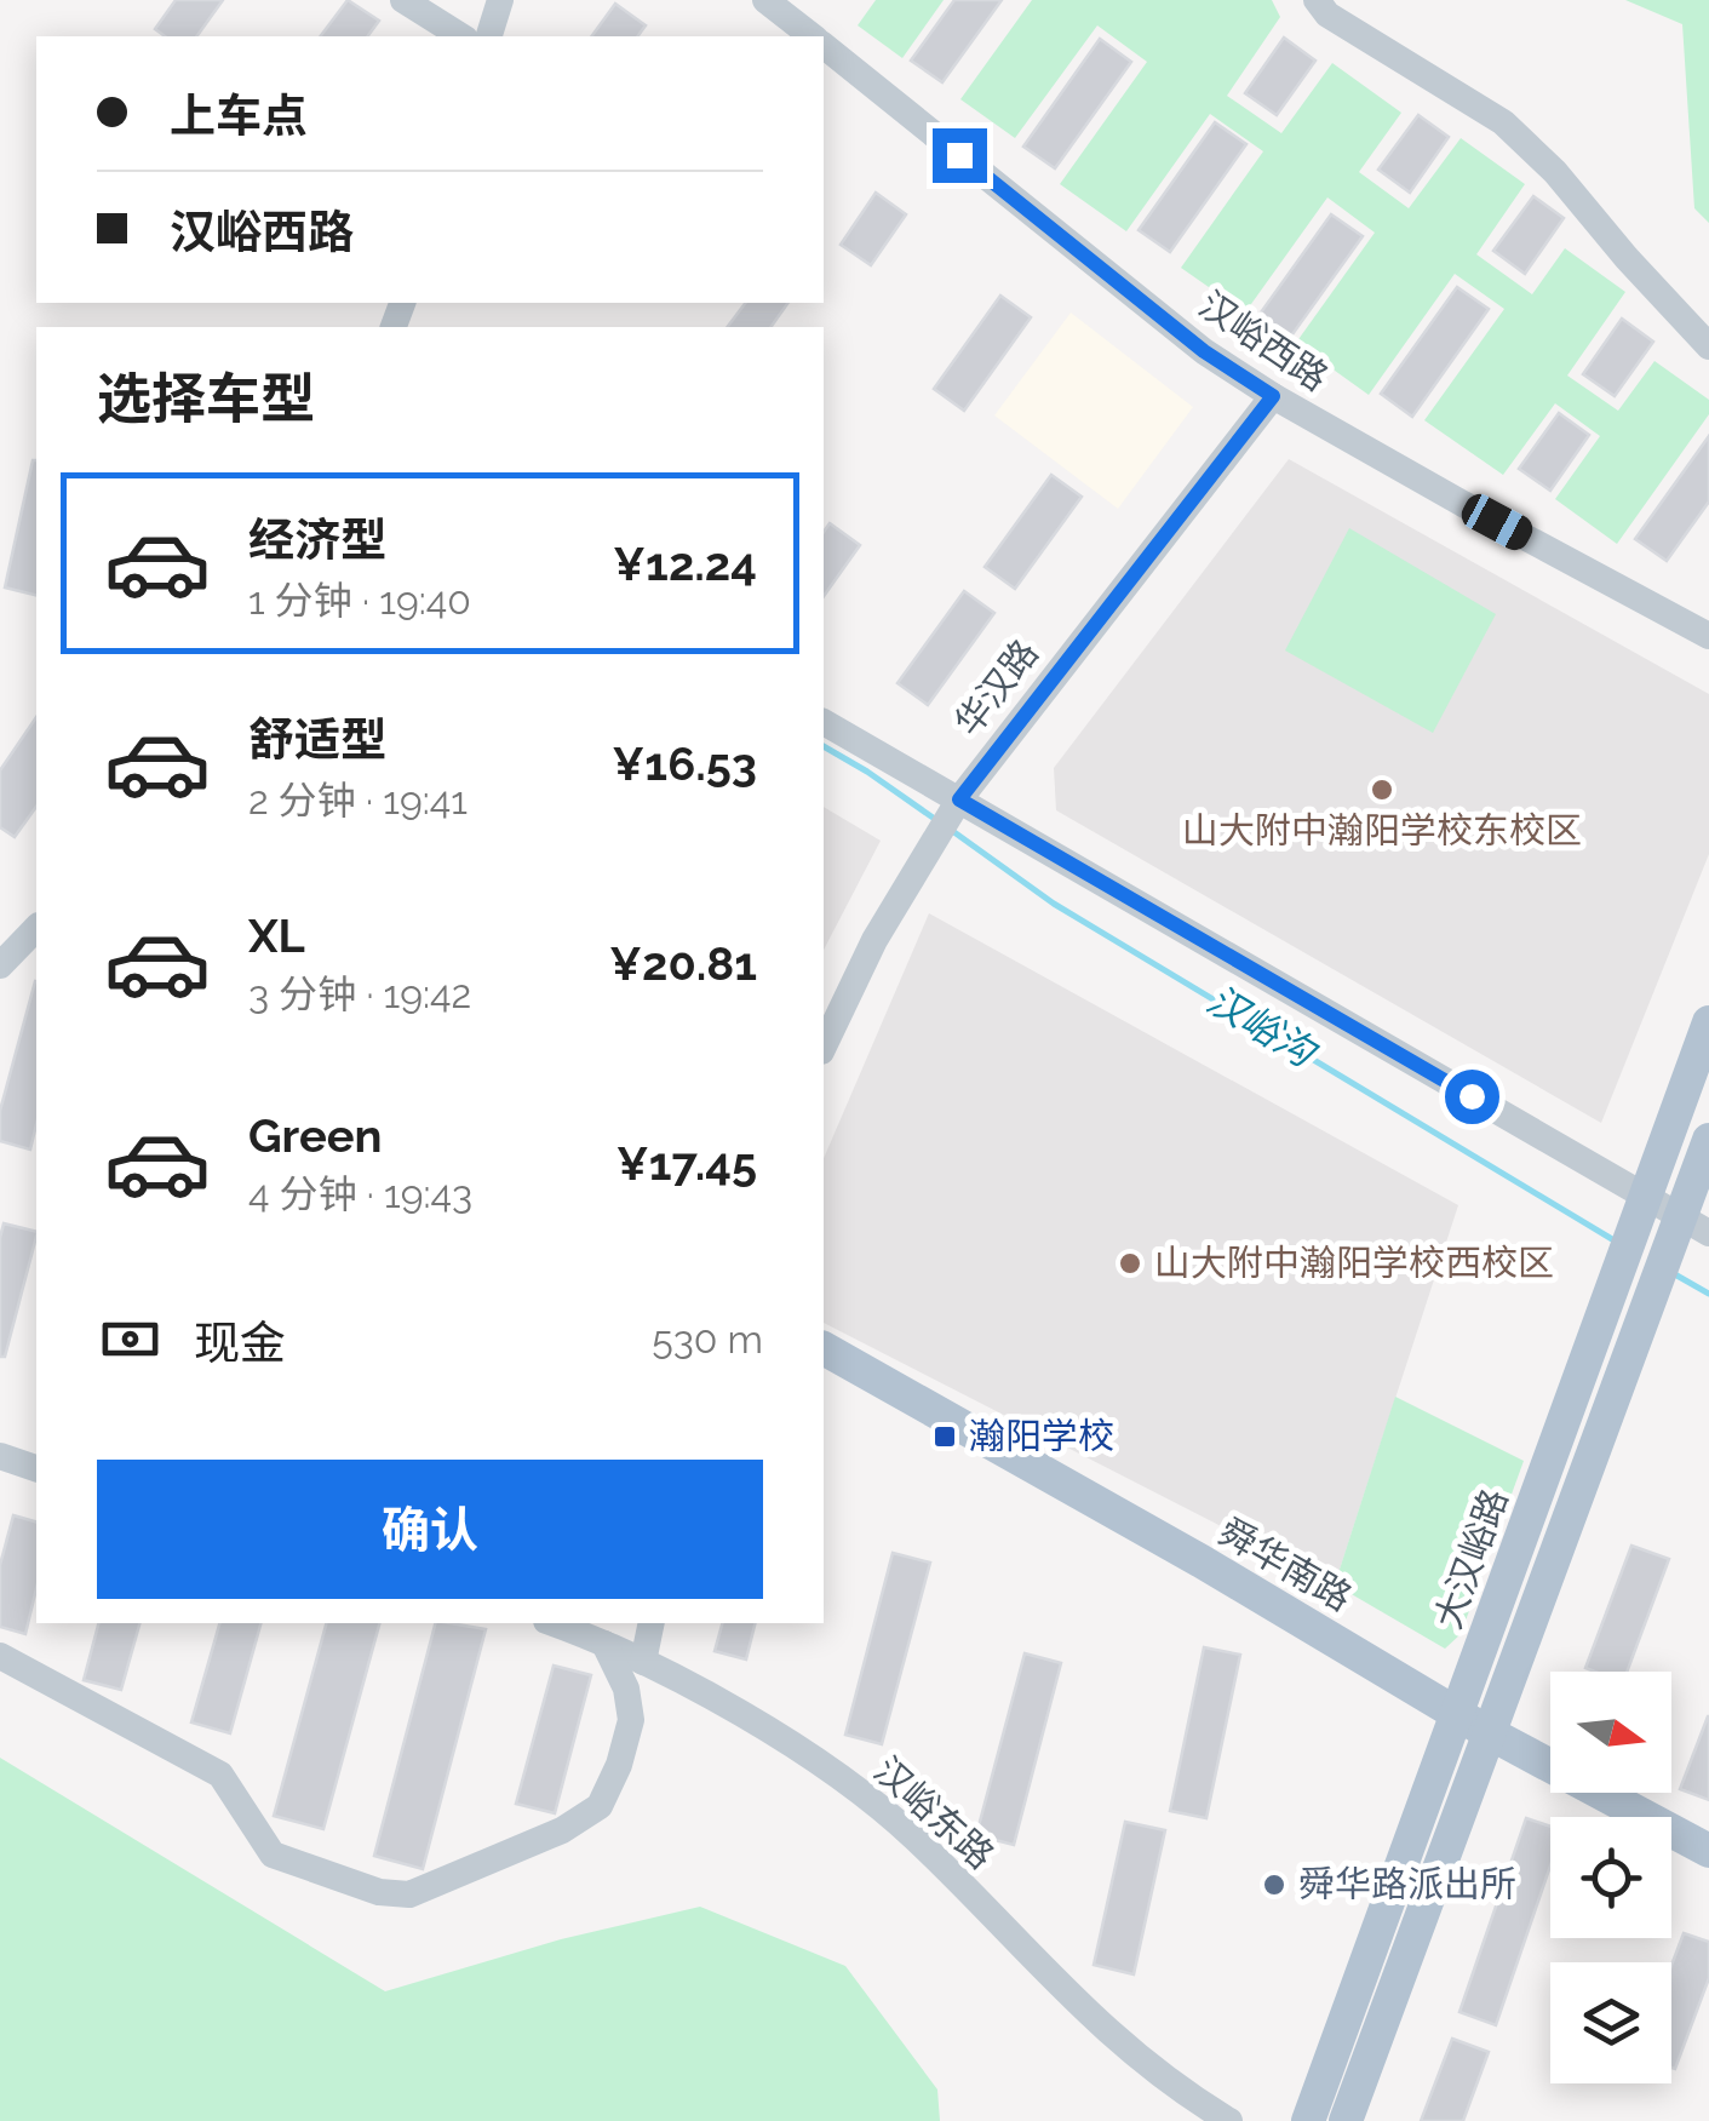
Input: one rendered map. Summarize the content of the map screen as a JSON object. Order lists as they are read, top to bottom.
{
  "streets": {
    "main road": ["大汉峪路", "舜华南路"],
    "street": ["汉峪西路", "华汉路", "汉峪东路"]
  },
  "crossings": [
    ["汉峪西路", "华汉路"],
    ["大汉峪路", "舜华南路"]
  ],
  "water": ["汉峪沟"],
  "places": {
    "other": ["山大附中瀚阳学校东校区", "山大附中瀚阳学校西校区", "舜华路派出所"],
    "transit": ["瀚阳学校"]
  },
  "north": "right",
  "page": {
    "banner": ["上车点", "汉峪西路"],
    "heading": "选择车型",
    "list": [
      {
        "name": "经济型",
        "note": "1 分钟 · 19:40",
        "value": "¥12.24"
      },
      {
        "name": "舒适型",
        "note": "2 分钟 · 19:41",
        "value": "¥16.53"
      },
      {
        "name": "XL",
        "note": "3 分钟 · 19:42",
        "value": "¥20.81"
      },
      {
        "name": "Green",
        "note": "4 分钟 · 19:43",
        "value": "¥17.45"
      }
    ],
    "pay": ["现金", "530 m"],
    "buttons": "确认"
  }
}
